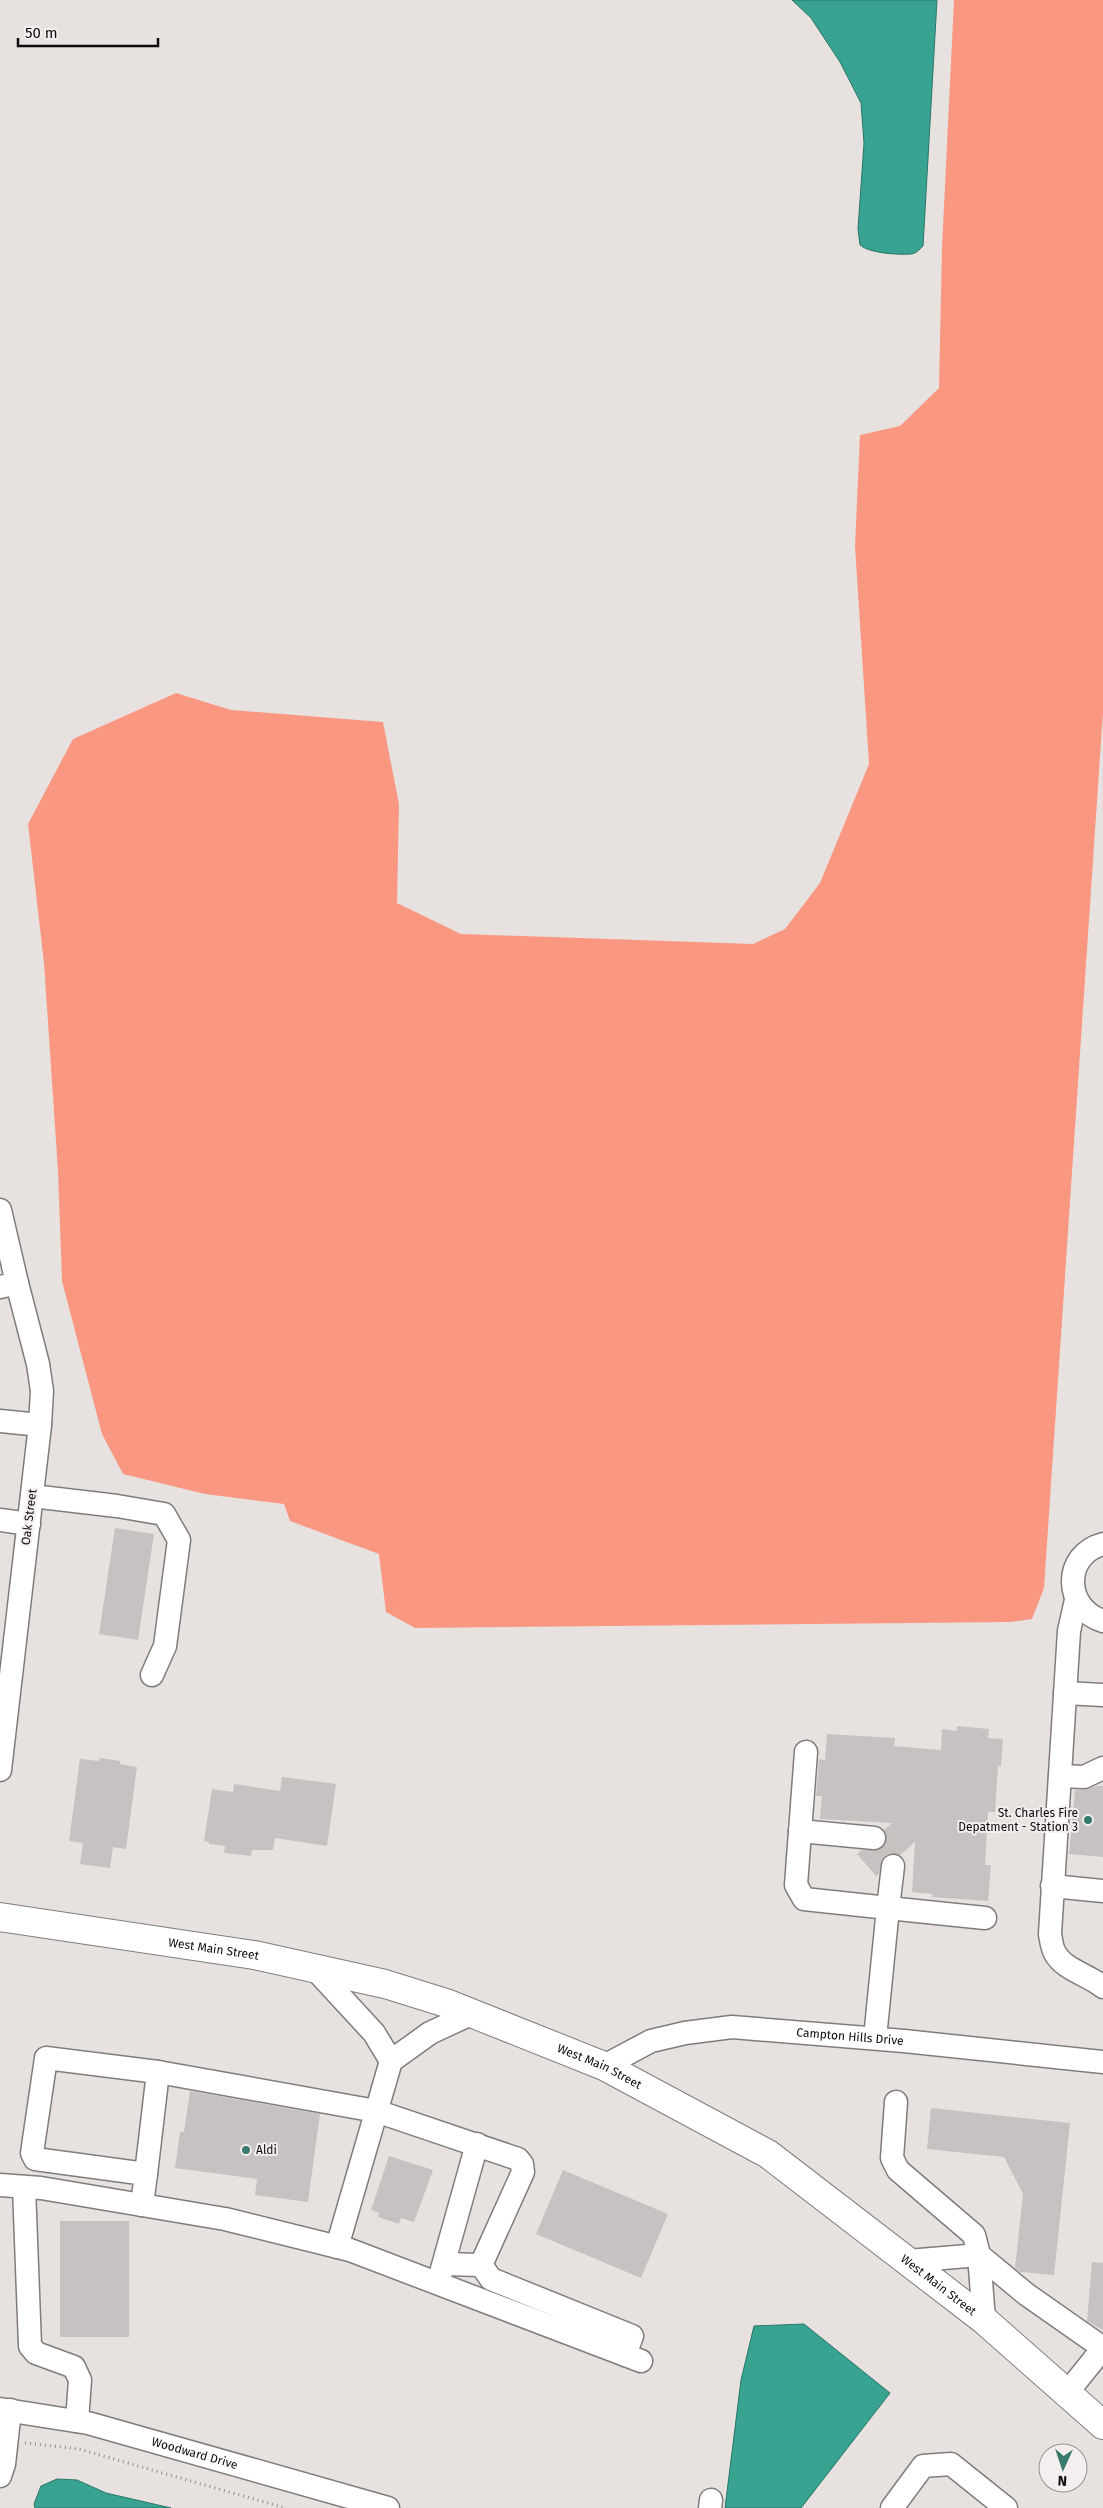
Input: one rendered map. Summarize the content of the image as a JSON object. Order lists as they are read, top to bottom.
{
  "streets": {
    "main road": ["West Main Street"],
    "street": ["Oak Street", "Campton Hills Drive", "Woodward Drive"]
  },
  "crossings": [
    ["West Main Street", "Campton Hills Drive"]
  ],
  "places": ["St. Charles Fire Depatment - Station 3", "Aldi"],
  "scale_bar": "50 m",
  "north": "bottom"
}
